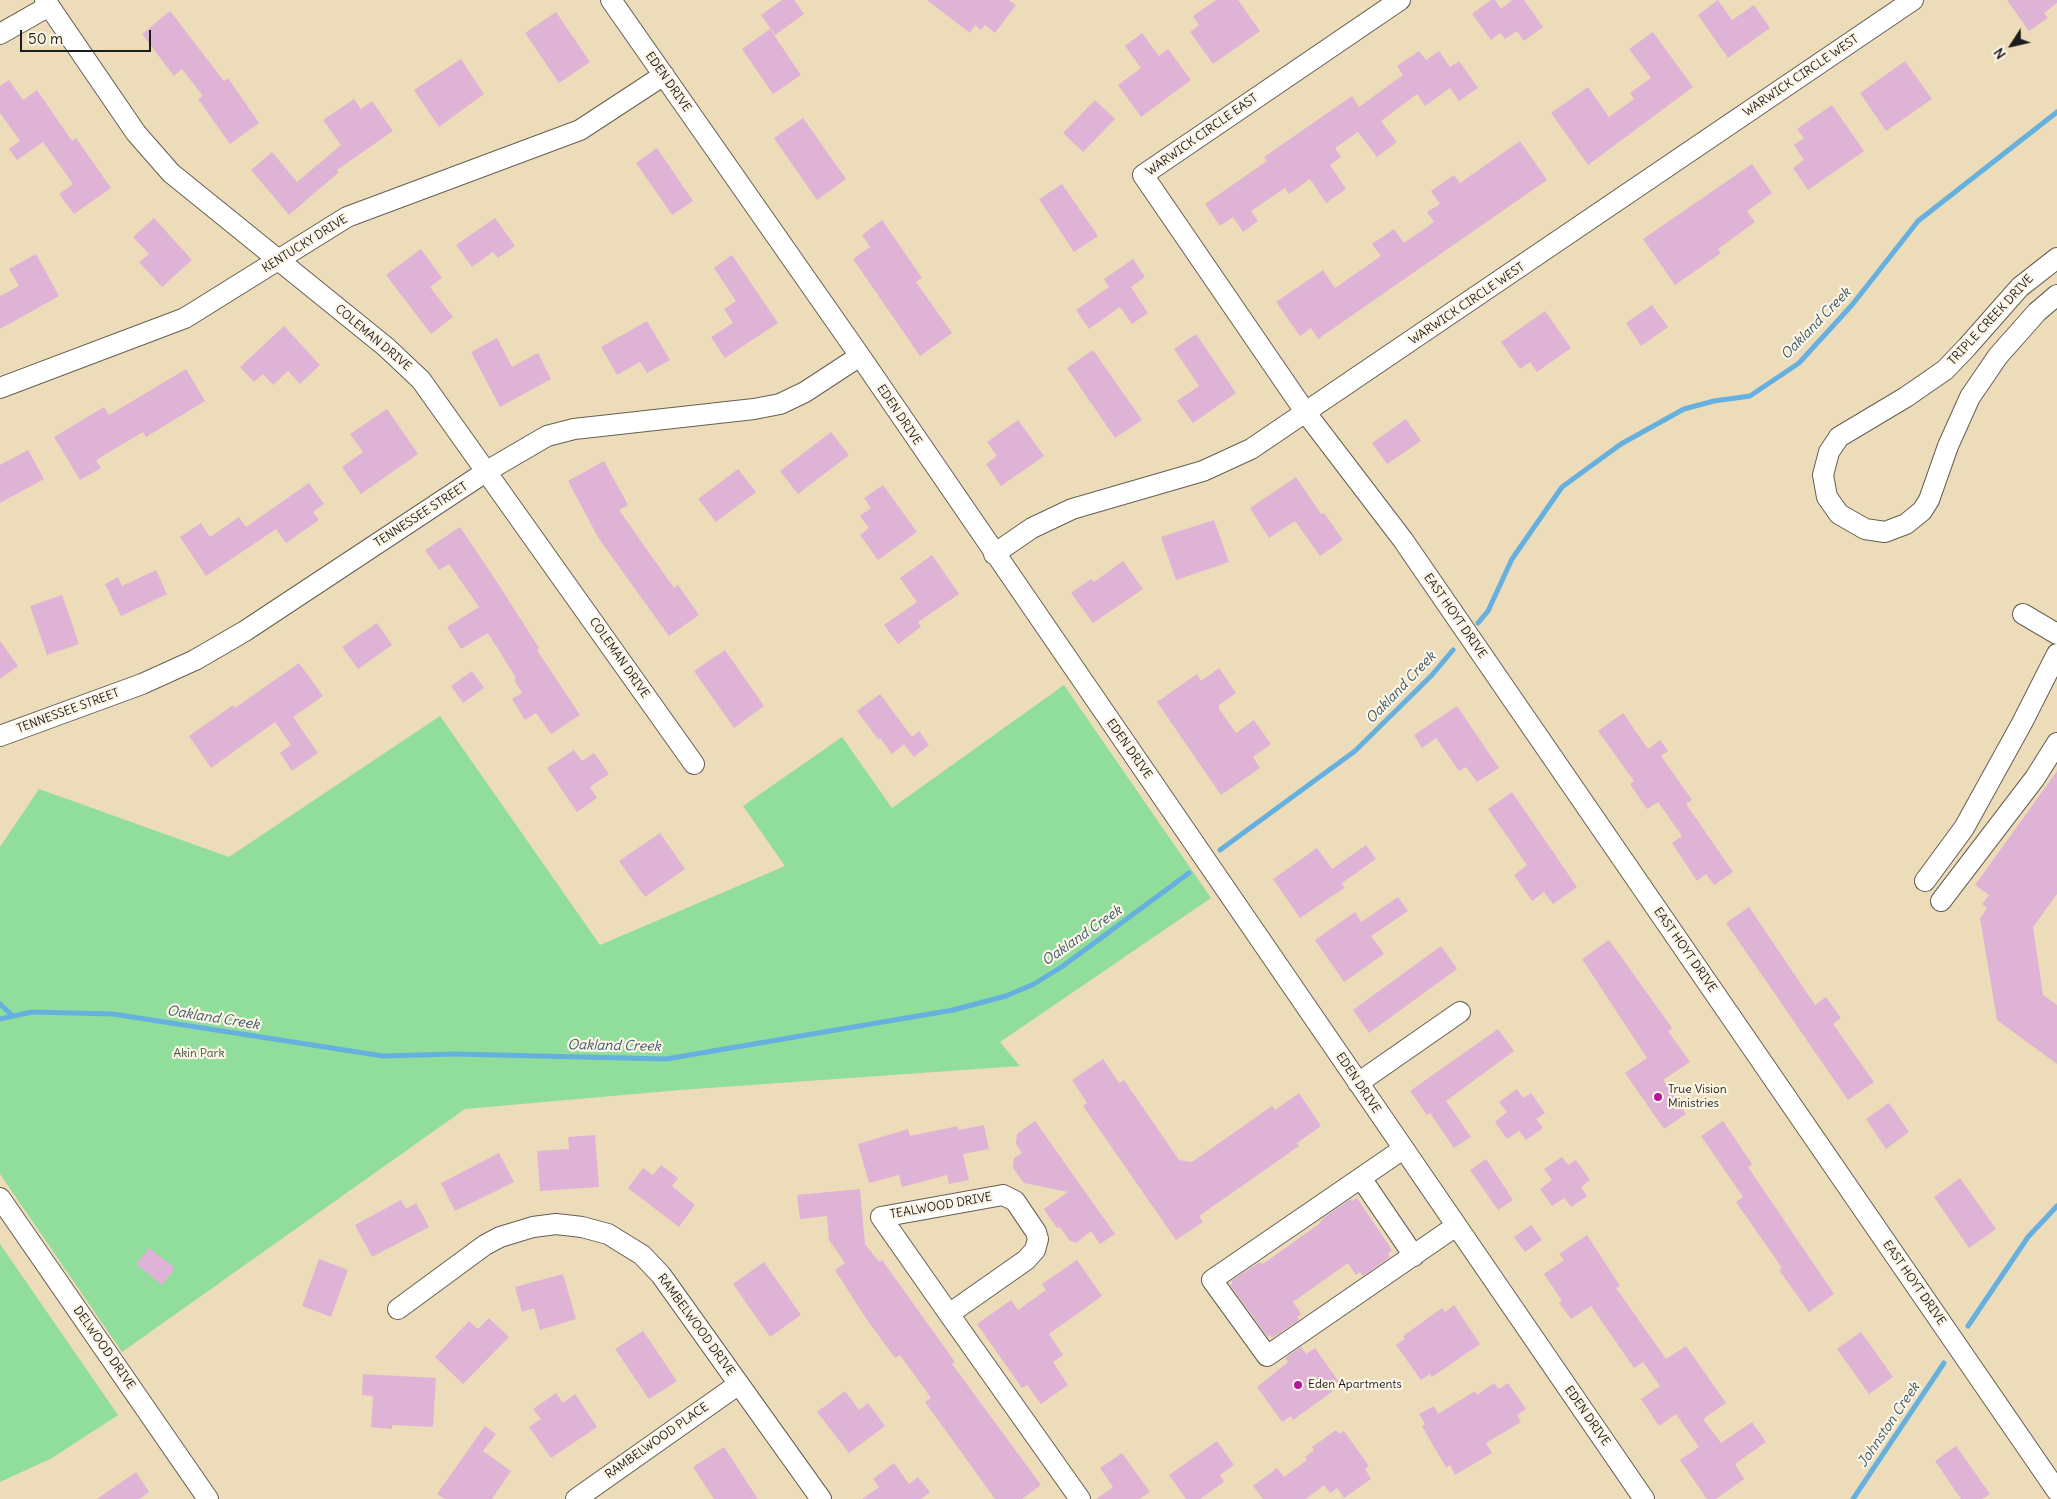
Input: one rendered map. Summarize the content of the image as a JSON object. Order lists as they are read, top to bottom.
{
  "streets": {
    "street": [
      "WARWICK CIRCLE WEST",
      "EDEN DRIVE",
      "WARWICK CIRCLE EAST",
      "KENTUCKY DRIVE",
      "TRIPLE CREEK DRIVE",
      "COLEMAN DRIVE",
      "TENNESSEE STREET",
      "EAST HOYT DRIVE",
      "TEALWOOD DRIVE",
      "RAMBELWOOD DRIVE",
      "DELWOOD DRIVE",
      "RAMBELWOOD PLACE"
    ]
  },
  "crossings": [
    ["WARWICK CIRCLE WEST", "EDEN DRIVE"],
    ["WARWICK CIRCLE WEST", "WARWICK CIRCLE EAST"],
    ["WARWICK CIRCLE WEST", "EAST HOYT DRIVE"],
    ["EDEN DRIVE", "KENTUCKY DRIVE"],
    ["EDEN DRIVE", "TENNESSEE STREET"],
    ["WARWICK CIRCLE EAST", "EAST HOYT DRIVE"],
    ["KENTUCKY DRIVE", "COLEMAN DRIVE"],
    ["COLEMAN DRIVE", "TENNESSEE STREET"],
    ["RAMBELWOOD DRIVE", "RAMBELWOOD PLACE"]
  ],
  "water": ["Oakland Creek", "Johnston Creek"],
  "parks": ["Akin Park"],
  "places": ["True Vision Ministries", "Eden Apartments"],
  "scale_bar": "50 m",
  "north": "bottom left"
}
